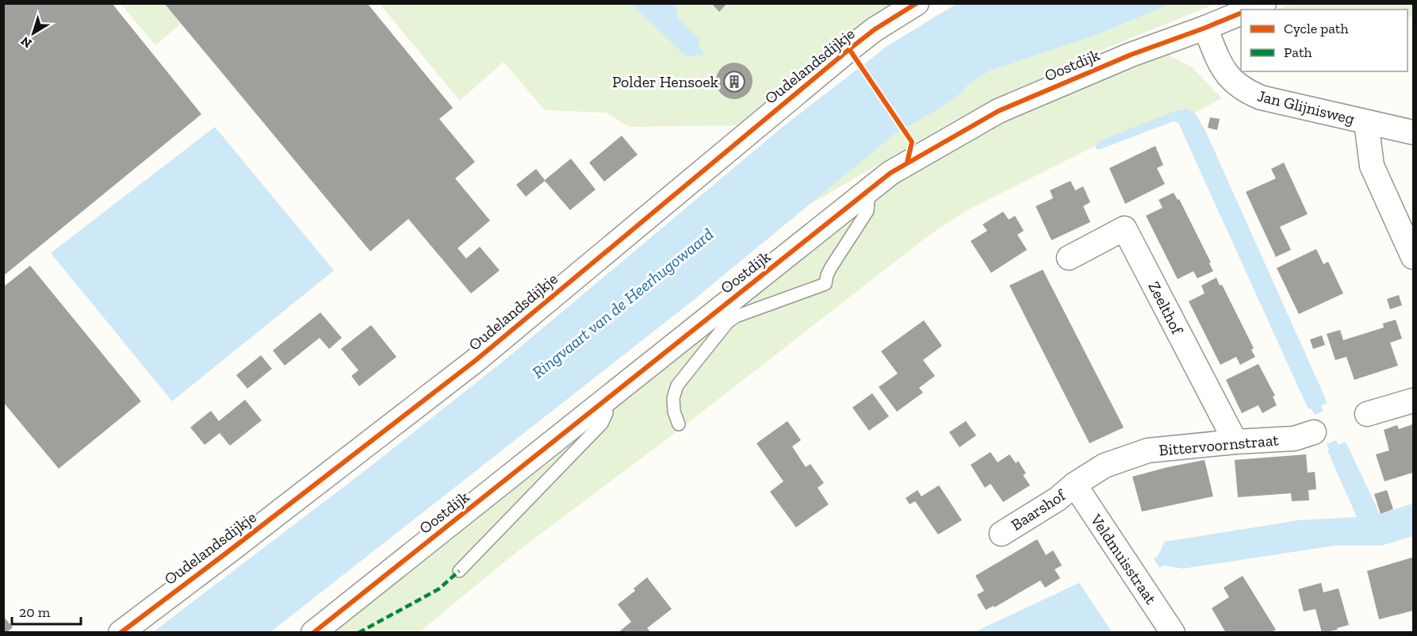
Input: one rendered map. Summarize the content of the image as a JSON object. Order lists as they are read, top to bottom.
{
  "streets": {
    "street": [
      "Oostdijk",
      "Oudelandsdijkje",
      "Jan Glijnisweg",
      "Zeelthof",
      "Bittervoornstraat",
      "Baarshof",
      "Veldmuisstraat"
    ]
  },
  "crossings": [
    ["Oostdijk", "Jan Glijnisweg"],
    ["Zeelthof", "Bittervoornstraat"],
    ["Bittervoornstraat", "Baarshof"],
    ["Bittervoornstraat", "Veldmuisstraat"],
    ["Baarshof", "Veldmuisstraat"]
  ],
  "water": ["Ringvaart van de Heerhugowaard"],
  "places": {
    "building": ["Polder Hensoek"]
  },
  "legend": ["Cycle path", "Path"],
  "scale_bar": "20 m",
  "north": "bottom left"
}
